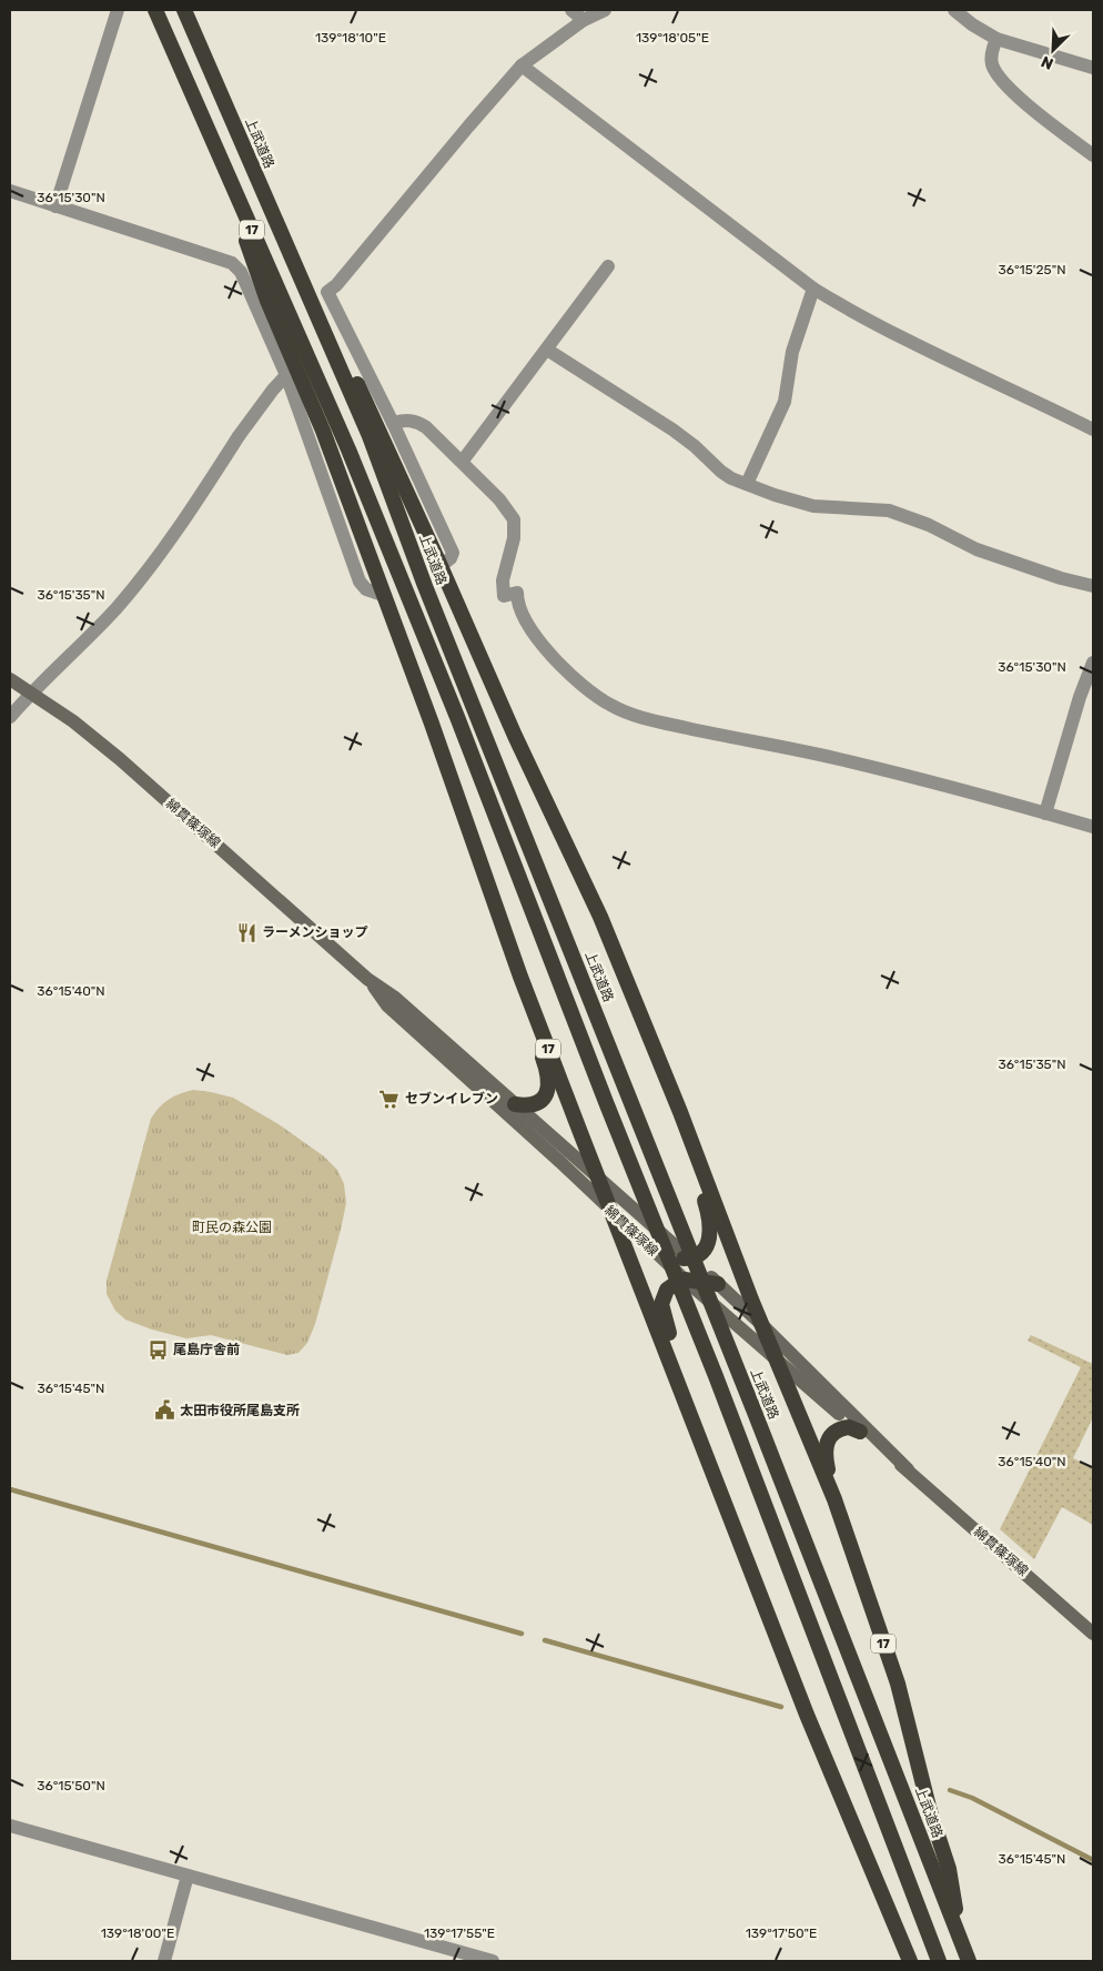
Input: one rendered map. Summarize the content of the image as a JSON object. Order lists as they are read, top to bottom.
{
  "streets": {
    "highway": ["上武道路", "17"],
    "main road": ["綿貫篠塚線"]
  },
  "crossings": [
    ["上武道路", "17"],
    ["17", "綿貫篠塚線"]
  ],
  "parks": ["町民の森公園"],
  "places": {
    "restaurant": ["ラーメンショップ"],
    "supermarket": ["セブンイレブン"],
    "bus stop": ["尾島庁舎前"],
    "public building": ["太田市役所尾島支所"]
  },
  "north": "bottom left",
  "coordinates": [
    "139°18'10\"E",
    "139°18'05\"E",
    "36°15'30\"N",
    "36°15'25\"N",
    "36°15'35\"N",
    "36°15'40\"N",
    "36°15'45\"N",
    "36°15'50\"N",
    "139°18'00\"E",
    "139°17'55\"E",
    "139°17'50\"E"
  ]
}
